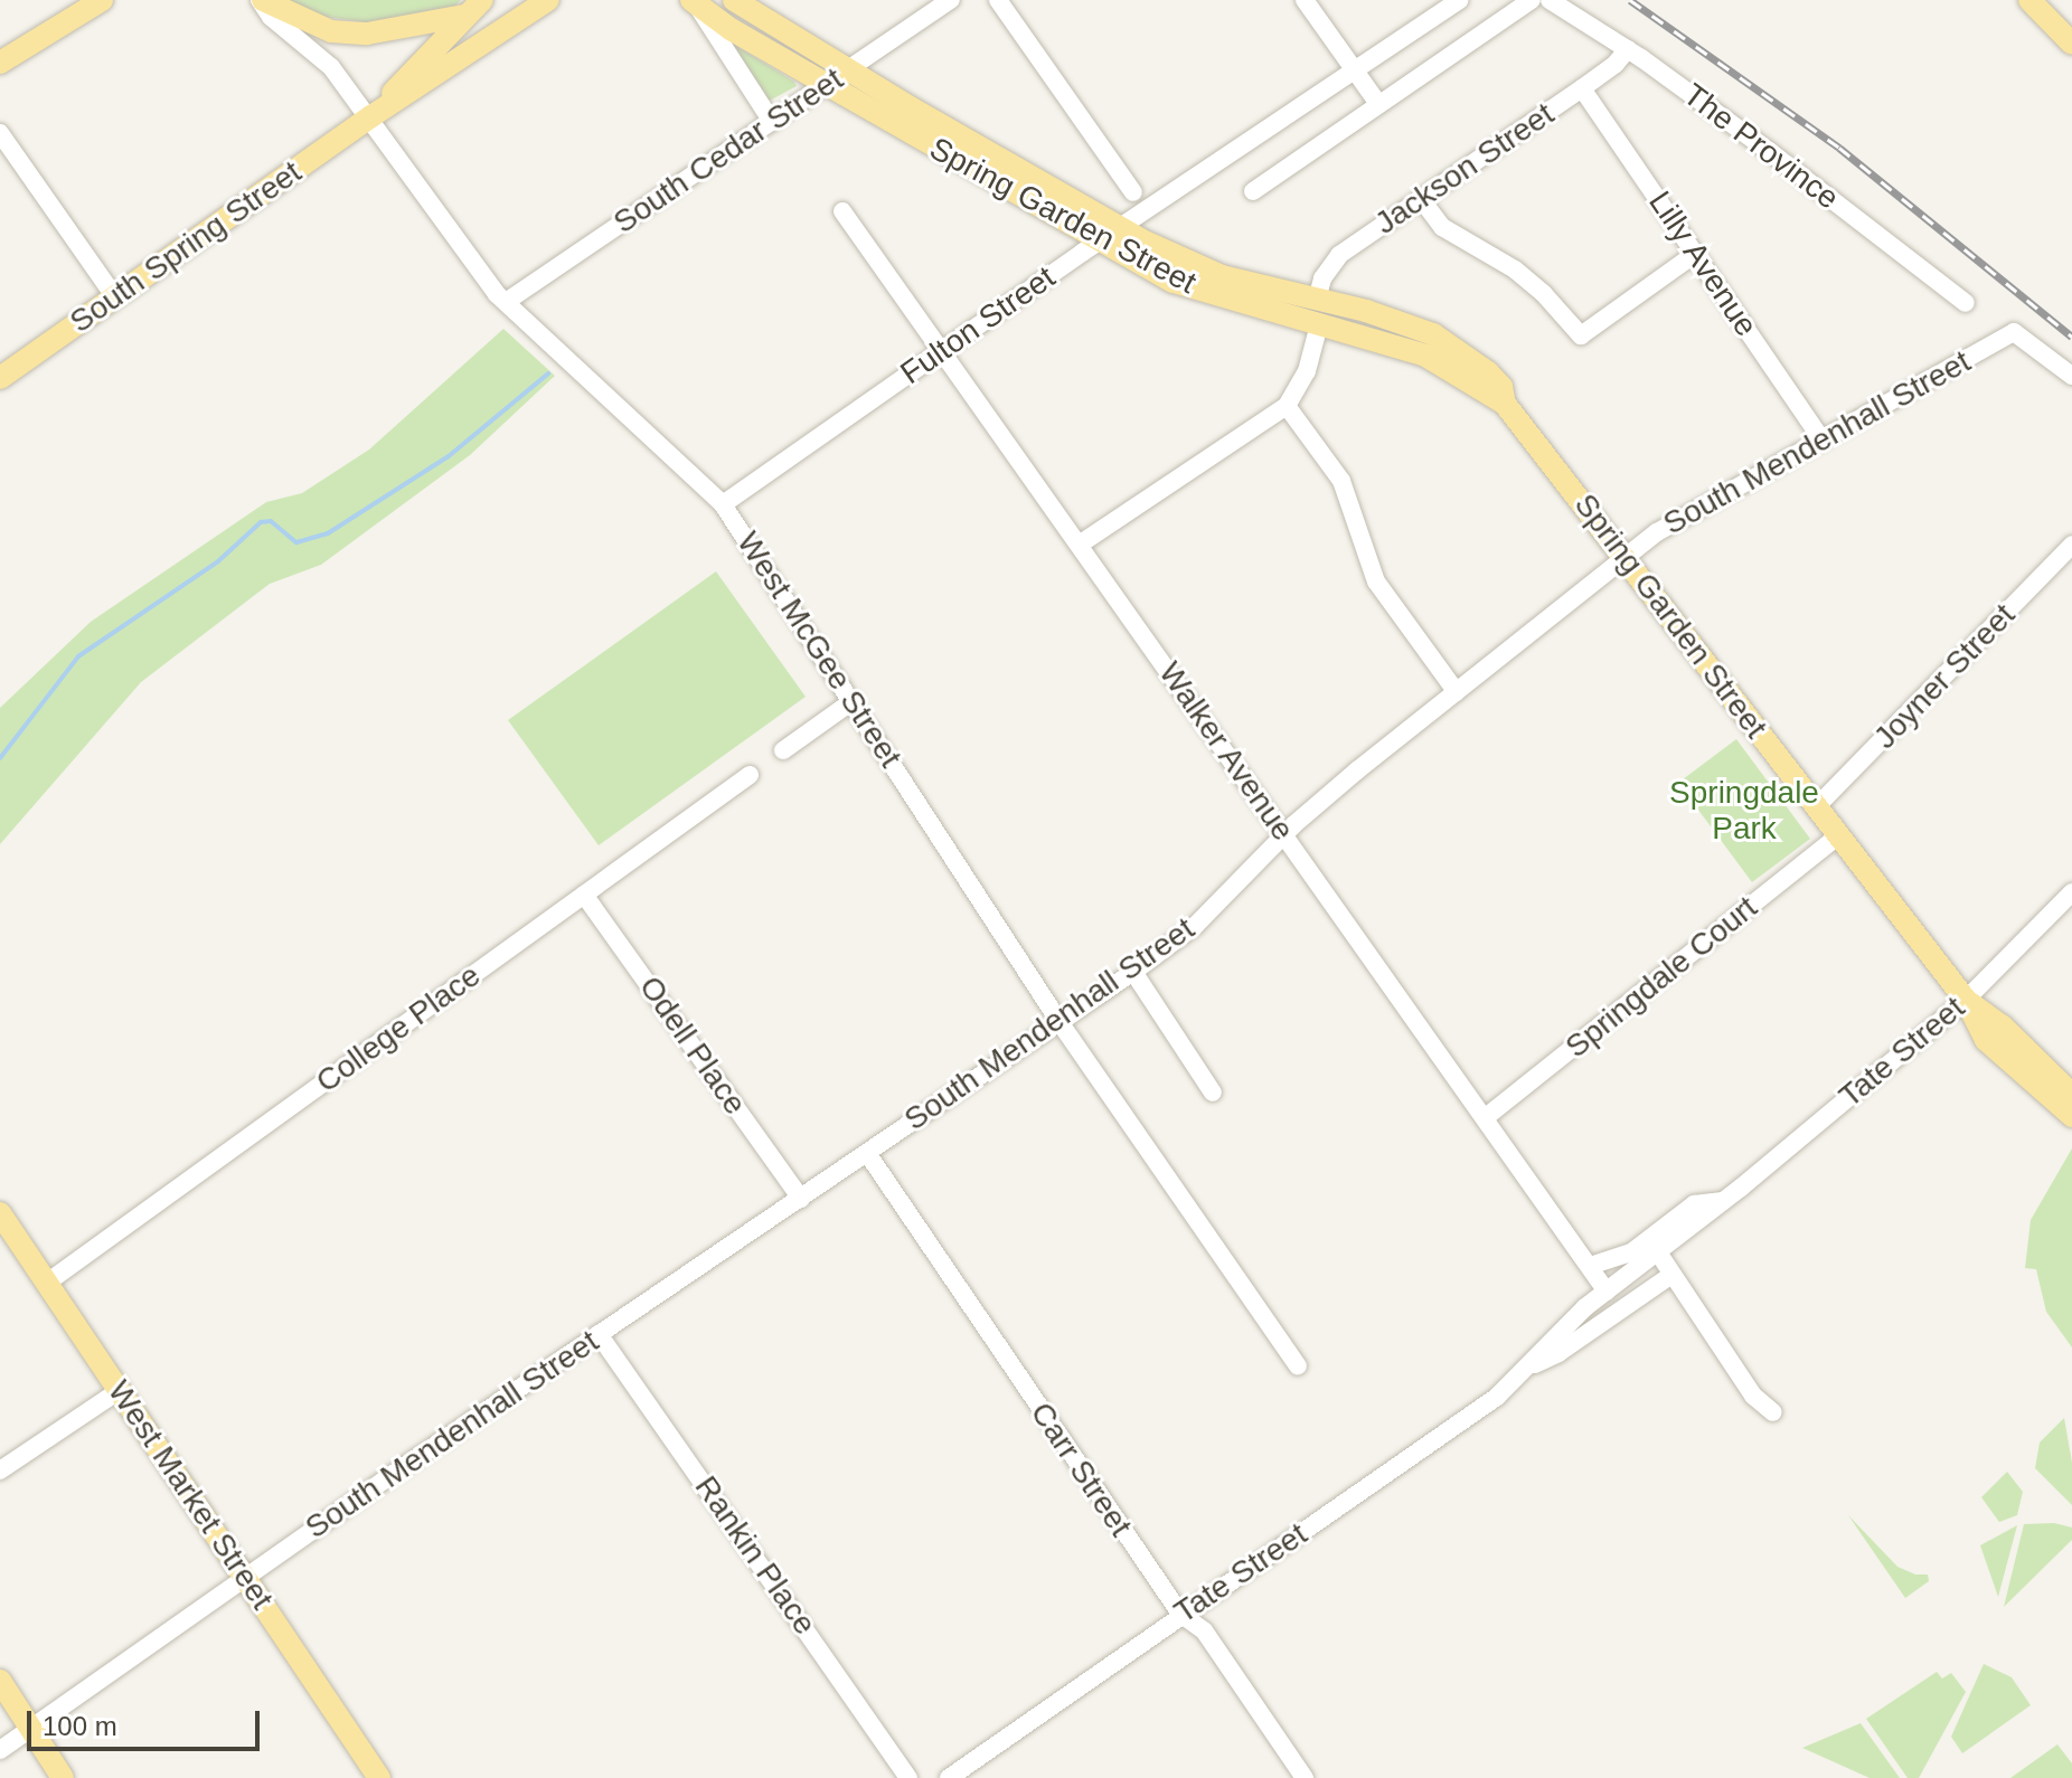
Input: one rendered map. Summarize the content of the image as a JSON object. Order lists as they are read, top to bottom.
{
  "streets": {
    "main road": ["Spring Garden Street", "South Spring Street", "West Market Street"],
    "street": [
      "The Province",
      "South Cedar Street",
      "Jackson Street",
      "Lilly Avenue",
      "Fulton Street",
      "South Mendenhall Street",
      "West McGee Street",
      "Joyner Street",
      "Walker Avenue",
      "Springdale Court",
      "College Place",
      "Odell Place",
      "Tate Street",
      "Carr Street",
      "Rankin Place"
    ]
  },
  "crossings": [
    ["The Province", "Jackson Street"],
    ["South Cedar Street", "Spring Garden Street"],
    ["South Cedar Street", "West McGee Street"],
    ["Jackson Street", "Spring Garden Street"],
    ["Jackson Street", "Lilly Avenue"],
    ["Spring Garden Street", "Fulton Street"],
    ["Spring Garden Street", "South Mendenhall Street"],
    ["Spring Garden Street", "Joyner Street"],
    ["Spring Garden Street", "Springdale Court"],
    ["Spring Garden Street", "Tate Street"],
    ["South Spring Street", "West McGee Street"],
    ["Lilly Avenue", "South Mendenhall Street"],
    ["Fulton Street", "West McGee Street"],
    ["Fulton Street", "Walker Avenue"],
    ["South Mendenhall Street", "West McGee Street"],
    ["South Mendenhall Street", "Walker Avenue"],
    ["South Mendenhall Street", "Odell Place"],
    ["South Mendenhall Street", "Carr Street"],
    ["South Mendenhall Street", "West Market Street"],
    ["South Mendenhall Street", "Rankin Place"],
    ["Walker Avenue", "Springdale Court"],
    ["Walker Avenue", "Tate Street"],
    ["College Place", "Odell Place"],
    ["College Place", "West Market Street"],
    ["Tate Street", "Carr Street"]
  ],
  "parks": ["Springdale Park"],
  "scale_bar": "100 m"
}
